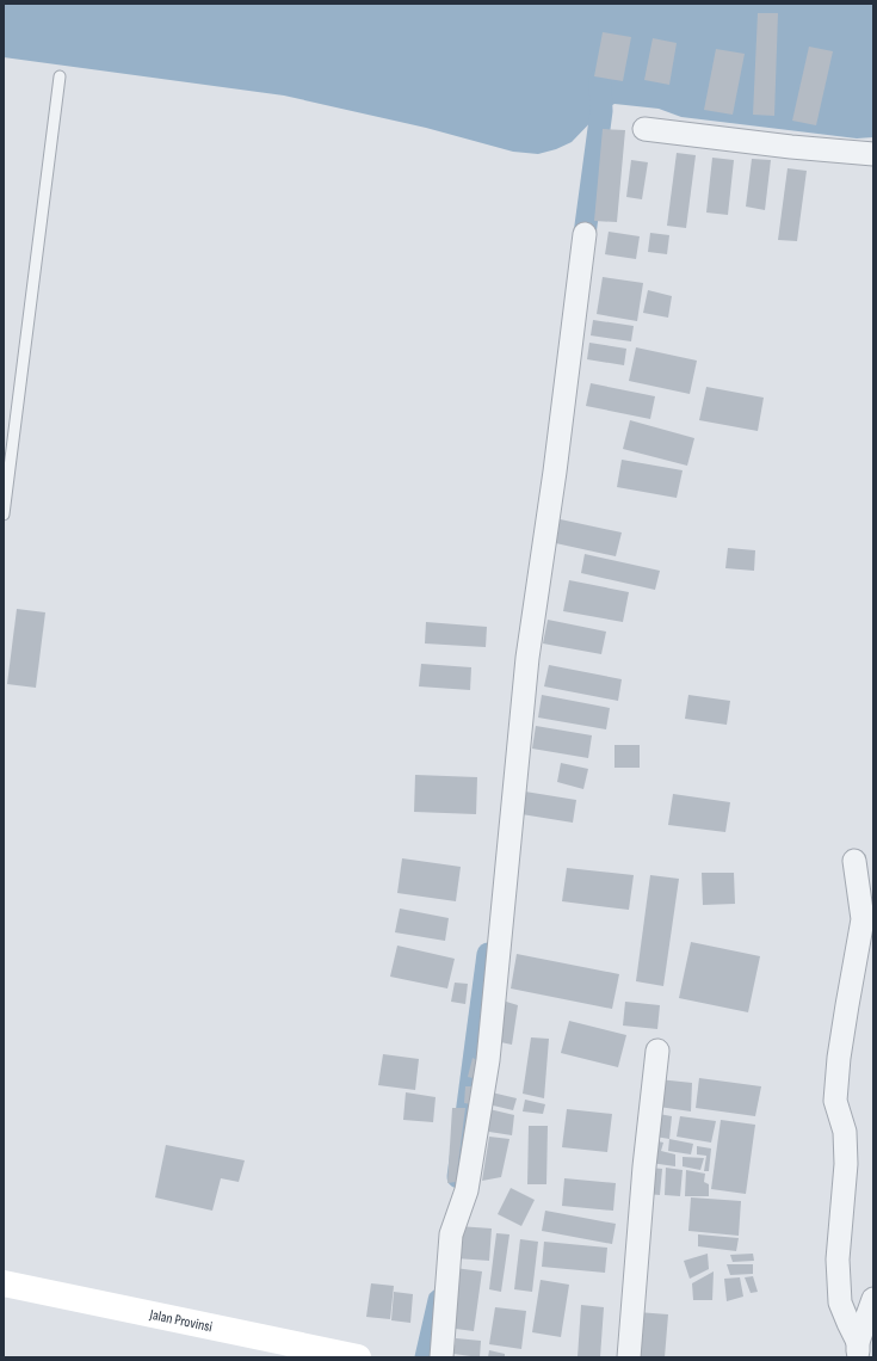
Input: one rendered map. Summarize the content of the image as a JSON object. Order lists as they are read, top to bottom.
{
  "streets": {
    "main road": ["Jalan Provinsi"]
  }
}
